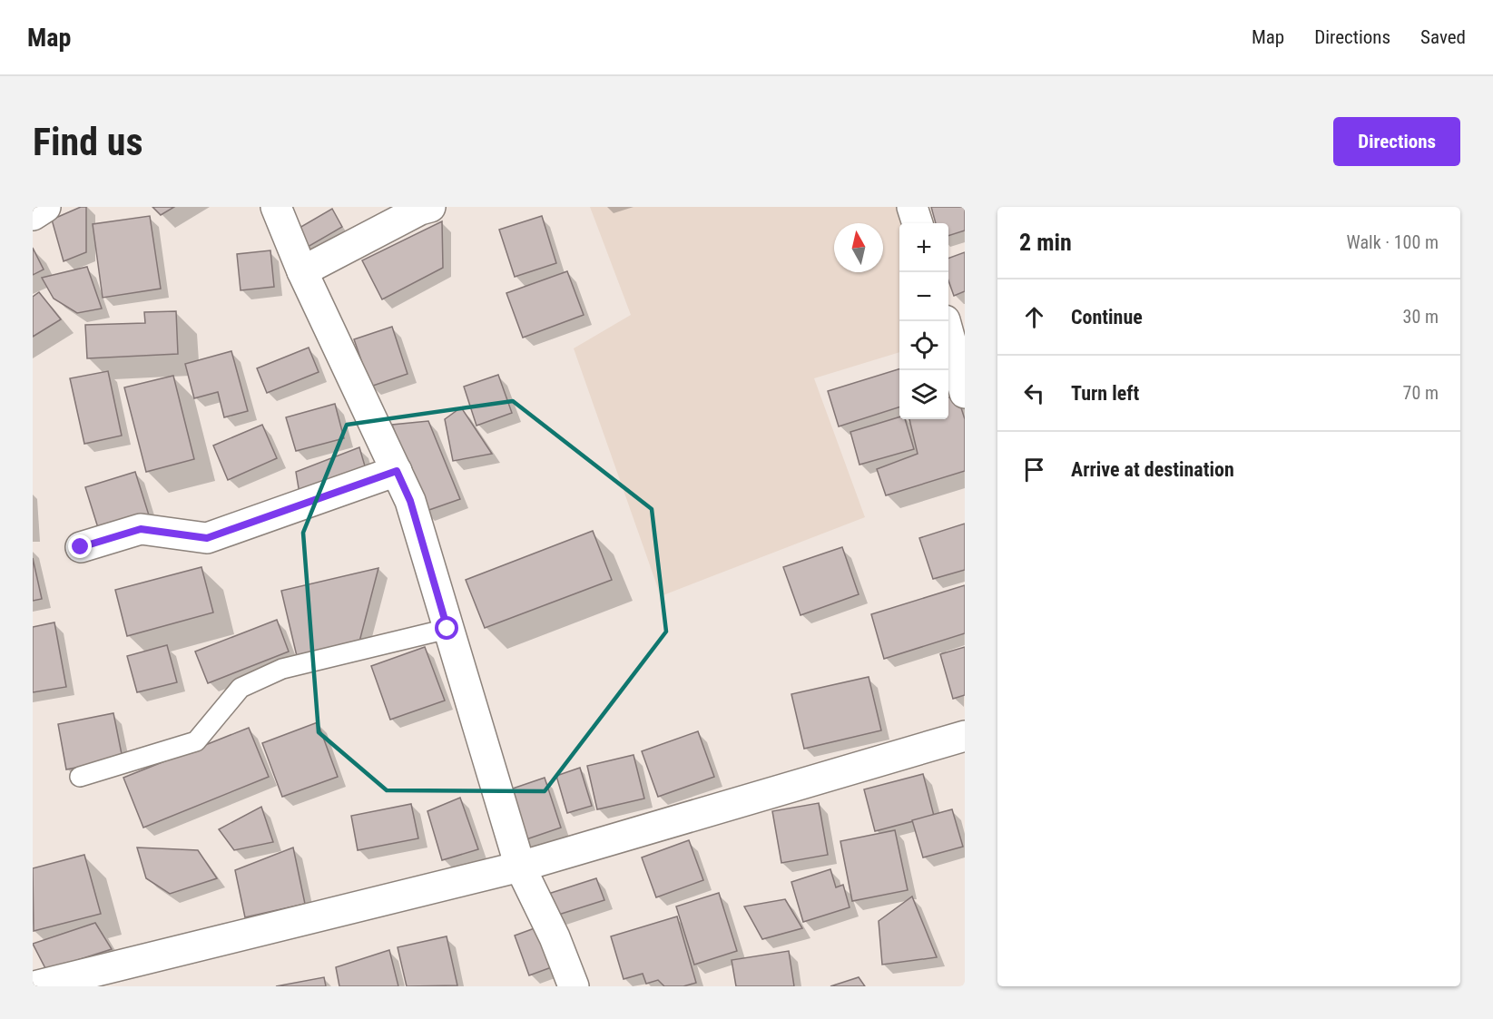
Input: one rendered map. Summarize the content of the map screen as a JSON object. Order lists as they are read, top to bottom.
{
  "north": "top",
  "page": {
    "header": "Map",
    "nav": ["Map", "Directions", "Saved"],
    "buttons": "Directions",
    "title": "Find us",
    "heading": ["2 min", "Walk · 100 m"],
    "map_buttons": ["+", "−"],
    "list": [
      ["Continue", "30 m"],
      ["Turn left", "70 m"],
      "Arrive at destination"
    ]
  }
}
